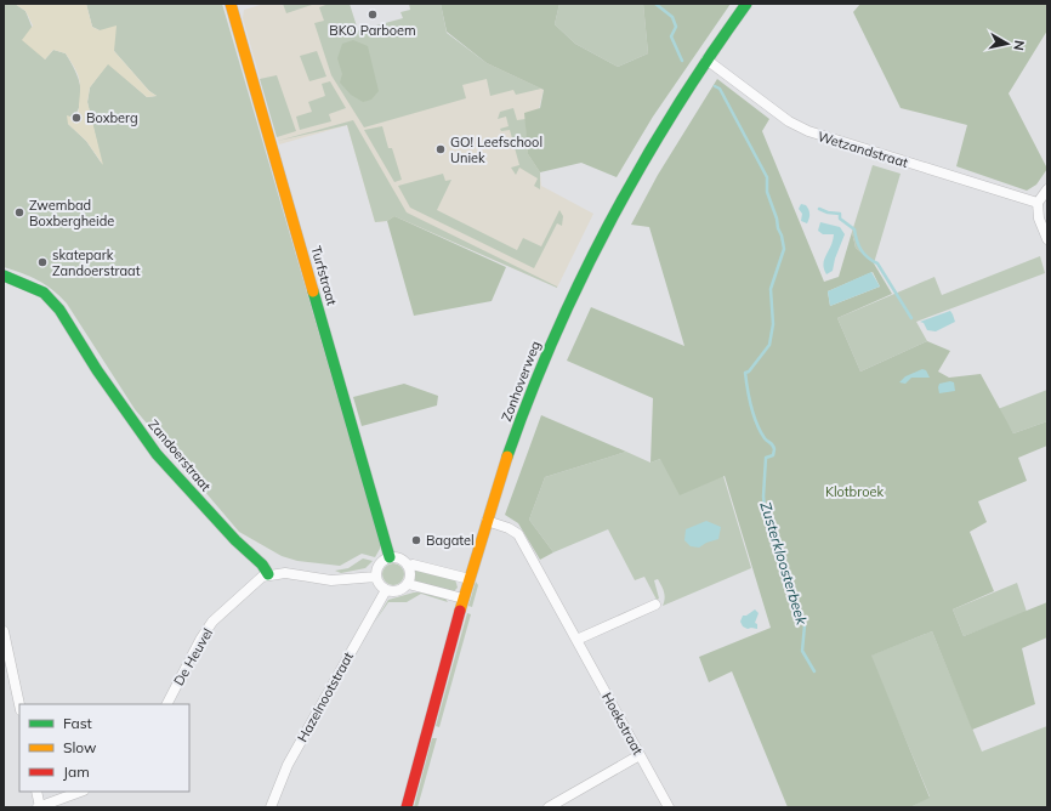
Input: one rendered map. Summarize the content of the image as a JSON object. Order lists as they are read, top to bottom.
{
  "streets": {
    "street": [
      "Wetzandstraat",
      "Turfstraat",
      "Zonhoverweg",
      "Zandoerstraat",
      "De Heuvel",
      "Hazelnootstraat",
      "Hoekstraat"
    ]
  },
  "crossings": [
    ["Wetzandstraat", "Zonhoverweg"],
    ["Turfstraat", "Hazelnootstraat"],
    ["Zonhoverweg", "Hoekstraat"],
    ["Zandoerstraat", "De Heuvel"]
  ],
  "water": ["Zusterkloosterbeek"],
  "parks": ["Klotbroek"],
  "places": [
    "BKO Parboem",
    "Boxberg",
    "GO! Leefschool Uniek",
    "Zwembad Boxbergheide",
    "skatepark Zandoerstraat",
    "Bagatel"
  ],
  "legend": ["Fast", "Slow", "Jam"],
  "north": "right"
}
